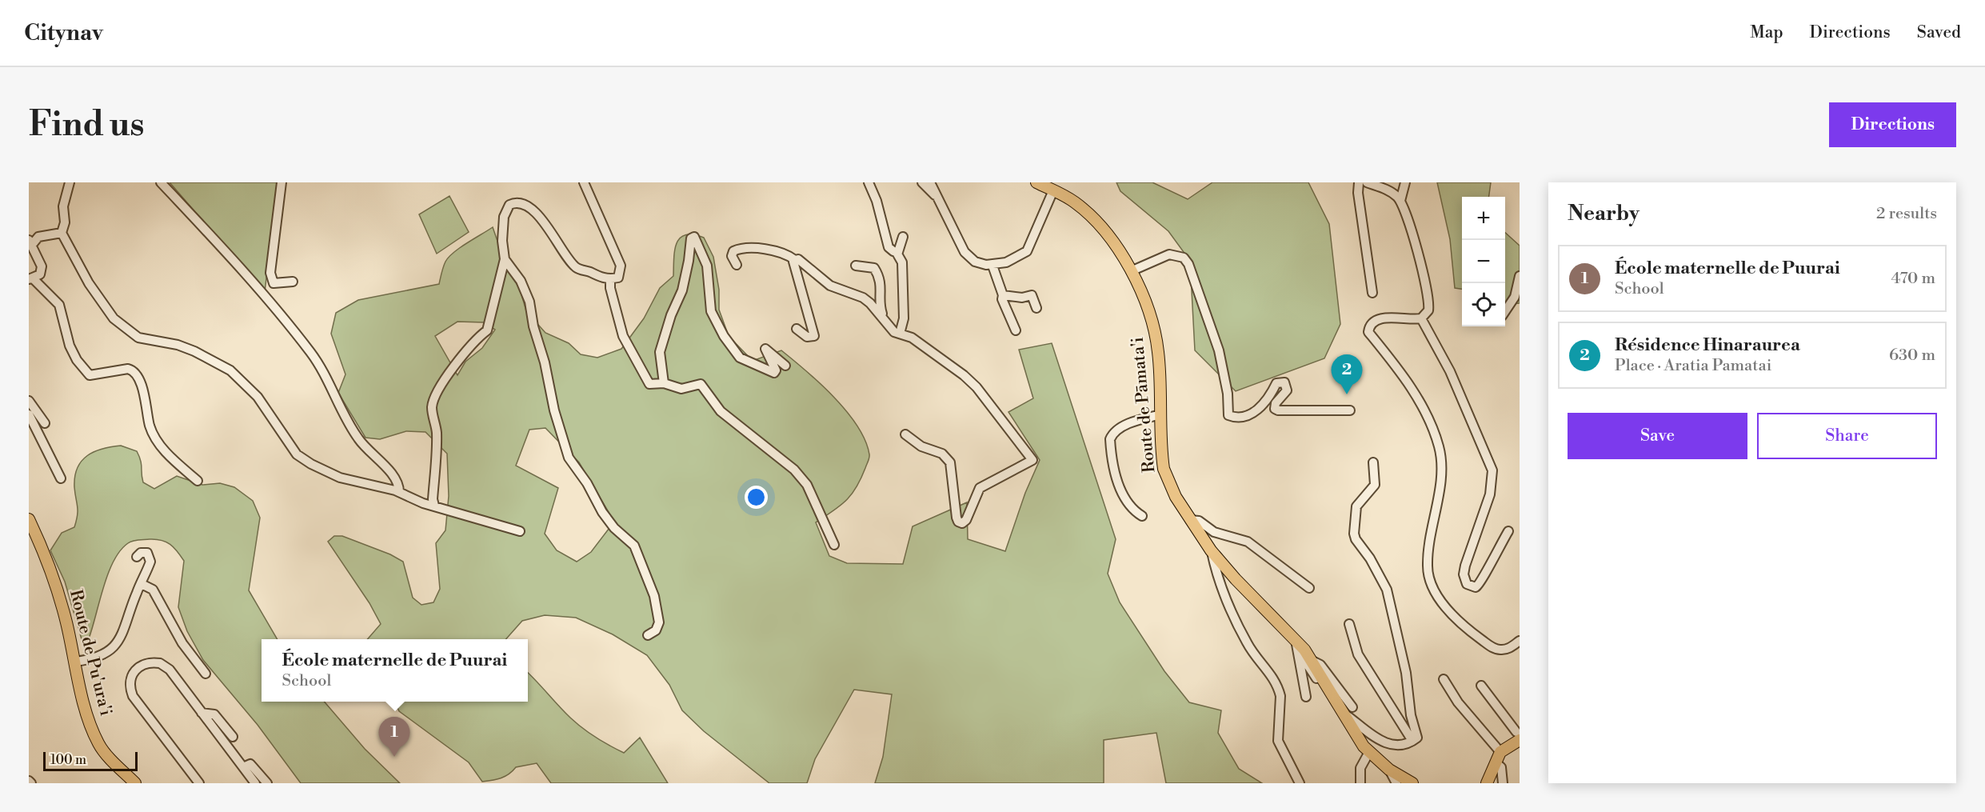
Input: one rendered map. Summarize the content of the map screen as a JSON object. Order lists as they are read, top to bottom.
{
  "streets": {
    "main road": ["Route de Pāmata'i", "Route de Pu'ura'i"]
  },
  "scale_bar": "100 m",
  "page": {
    "header": "Citynav",
    "nav": ["Map", "Directions", "Saved"],
    "buttons": [
      "Directions",
      ["Save", "Share"]
    ],
    "title": "Find us",
    "heading": ["Nearby", "2 results"],
    "map_buttons": ["+", "−"],
    "list": [
      {
        "mark": "1",
        "name": "École maternelle de Puurai",
        "note": "School",
        "value": "470 m"
      },
      {
        "mark": "2",
        "name": "Résidence Hinaraurea",
        "note": "Place · Aratia Pamatai",
        "value": "630 m"
      }
    ],
    "pins": ["2", "1"],
    "popup": ["École maternelle de Puurai", "School"],
    "scale": "100 m"
  }
}
